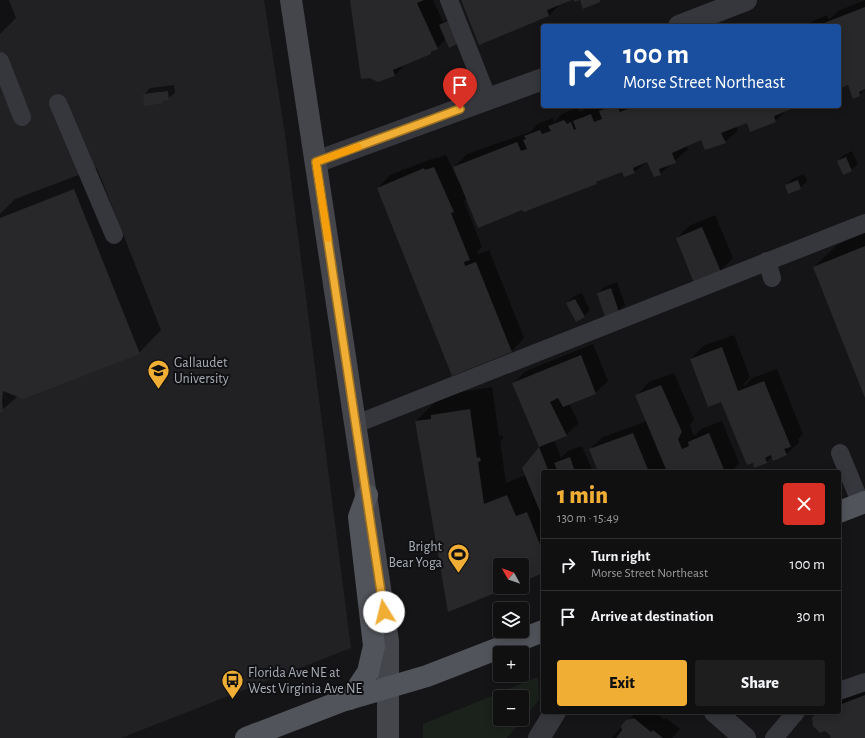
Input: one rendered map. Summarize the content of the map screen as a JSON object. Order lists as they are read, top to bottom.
{
  "places": {
    "school or university": ["Gallaudet University"],
    "sports": ["Bright Bear Yoga"],
    "bus stop": ["Florida Ave NE at West Virginia Ave NE"]
  },
  "north": "top left",
  "page": {
    "turn": ["100 m", "Morse Street Northeast"],
    "heading": ["1 min", "130 m · 15:49"],
    "list": [
      {
        "name": "Turn right",
        "note": "Morse Street Northeast",
        "value": "100 m"
      },
      {
        "name": "Arrive at destination",
        "value": "30 m"
      }
    ],
    "map_buttons": ["+", "−"],
    "buttons": ["Exit", "Share"]
  }
}
